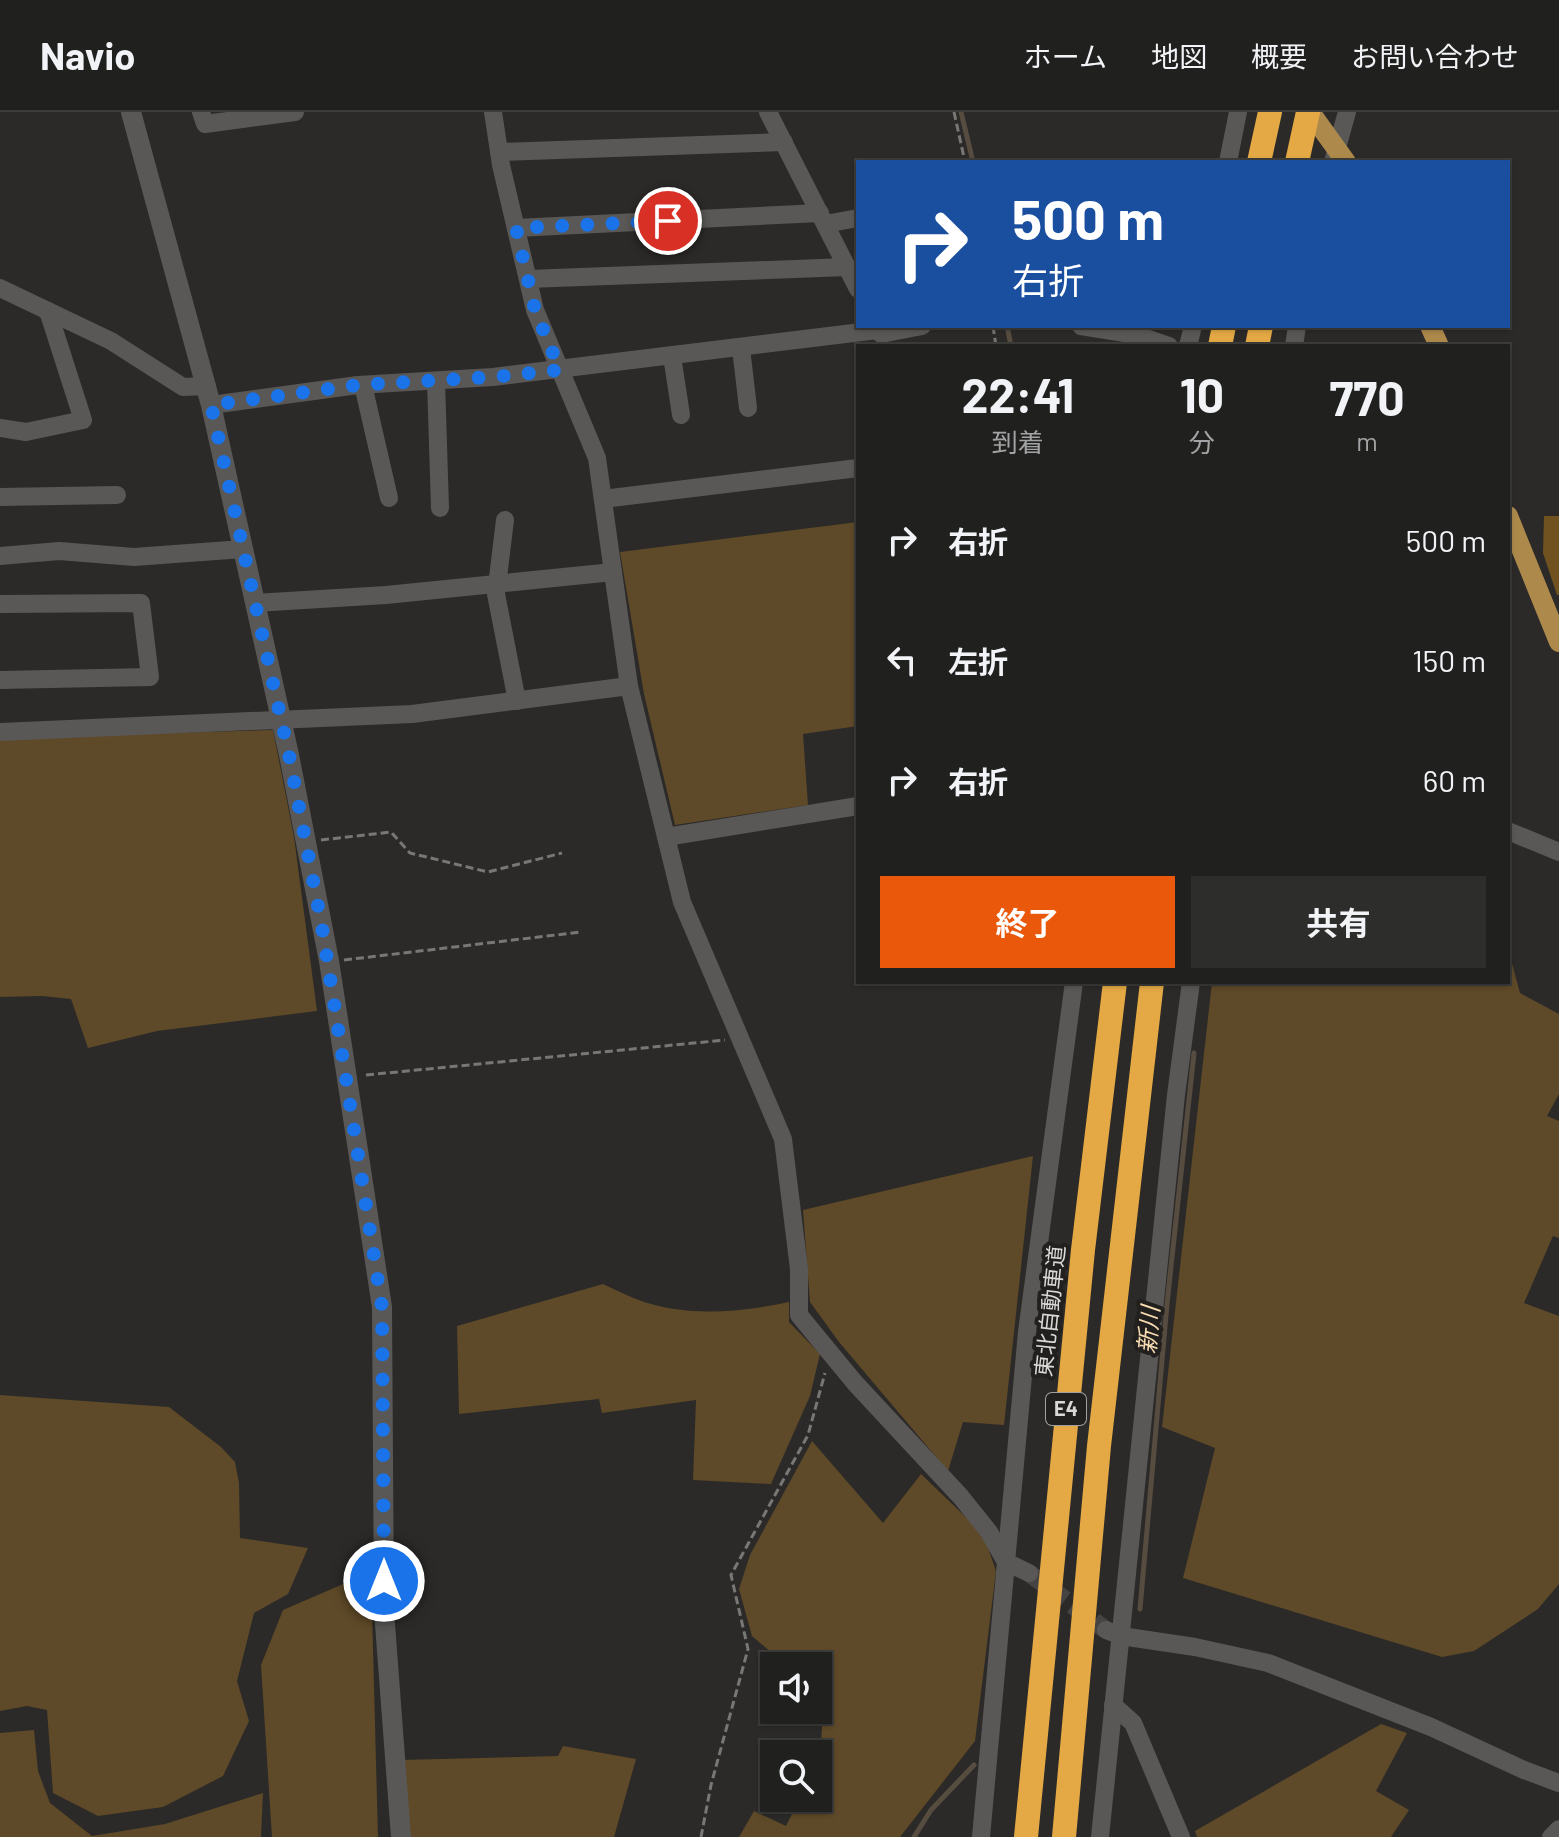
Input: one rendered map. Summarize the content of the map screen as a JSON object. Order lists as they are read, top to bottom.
{
  "streets": {
    "highway": ["東北自動車道", "E4"]
  },
  "water": ["新川"],
  "page": {
    "header": "Navio",
    "nav": [
      "ホーム",
      "地図",
      "概要",
      "お問い合わせ"
    ],
    "turn": ["500 m", "右折"],
    "eta": [
      "22:41",
      "到着",
      "10",
      "分",
      "770",
      "m"
    ],
    "list": [
      {
        "name": "右折",
        "value": "500 m"
      },
      {
        "name": "左折",
        "value": "150 m"
      },
      {
        "name": "右折",
        "value": "60 m"
      }
    ],
    "buttons": ["終了", "共有"]
  }
}
